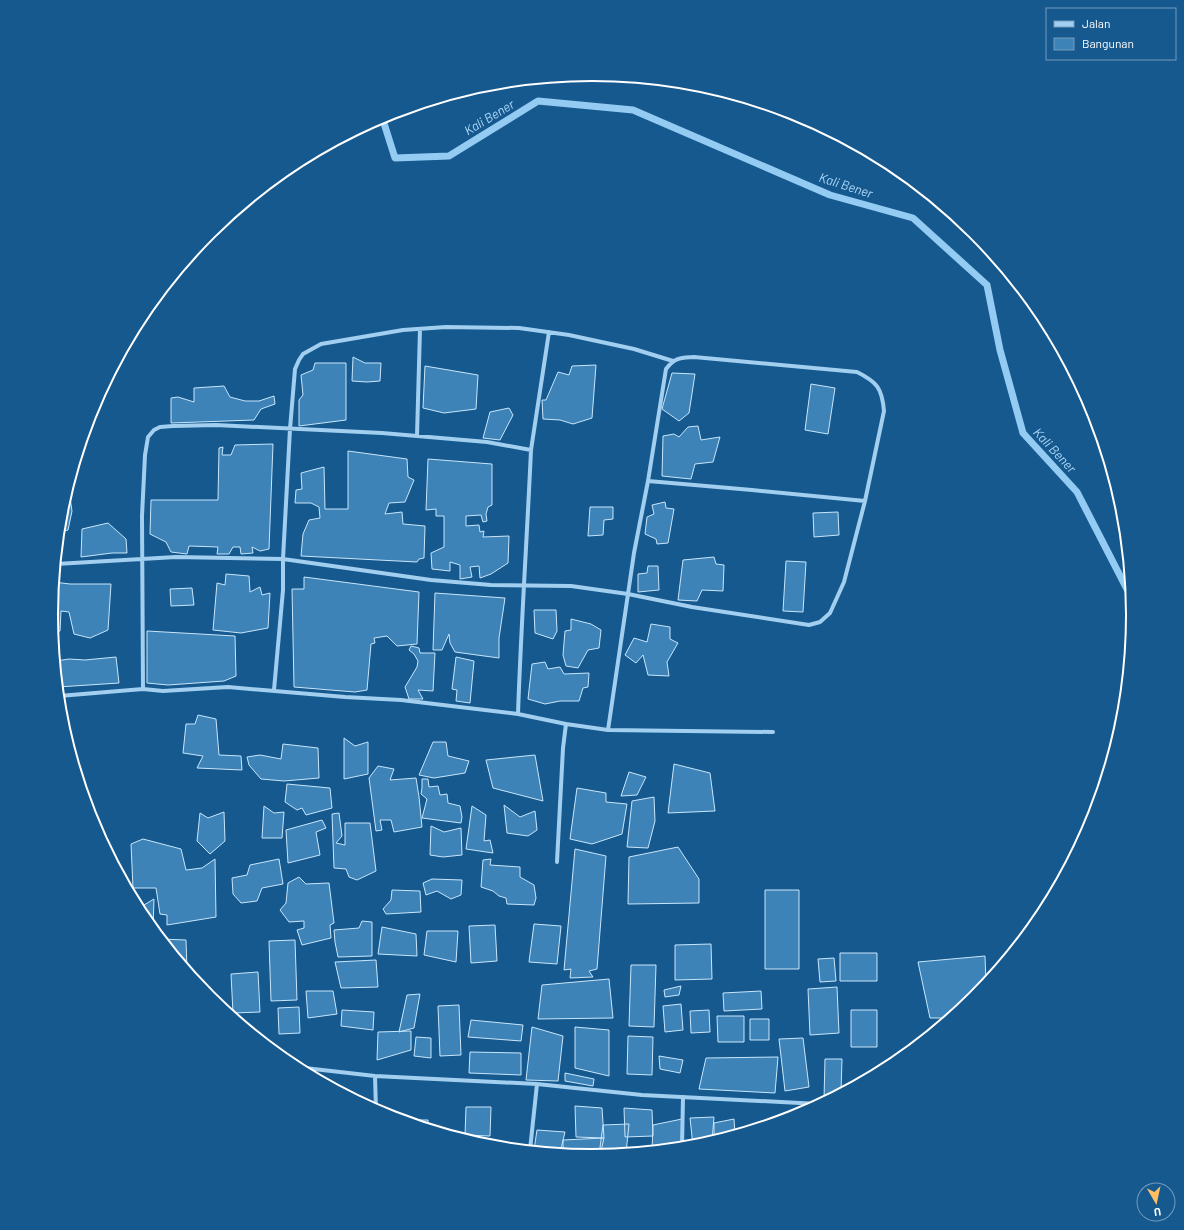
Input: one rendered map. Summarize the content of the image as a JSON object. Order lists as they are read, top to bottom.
{
  "water": ["Kali Bener"],
  "legend": ["Jalan", "Bangunan"],
  "north": "bottom"
}
